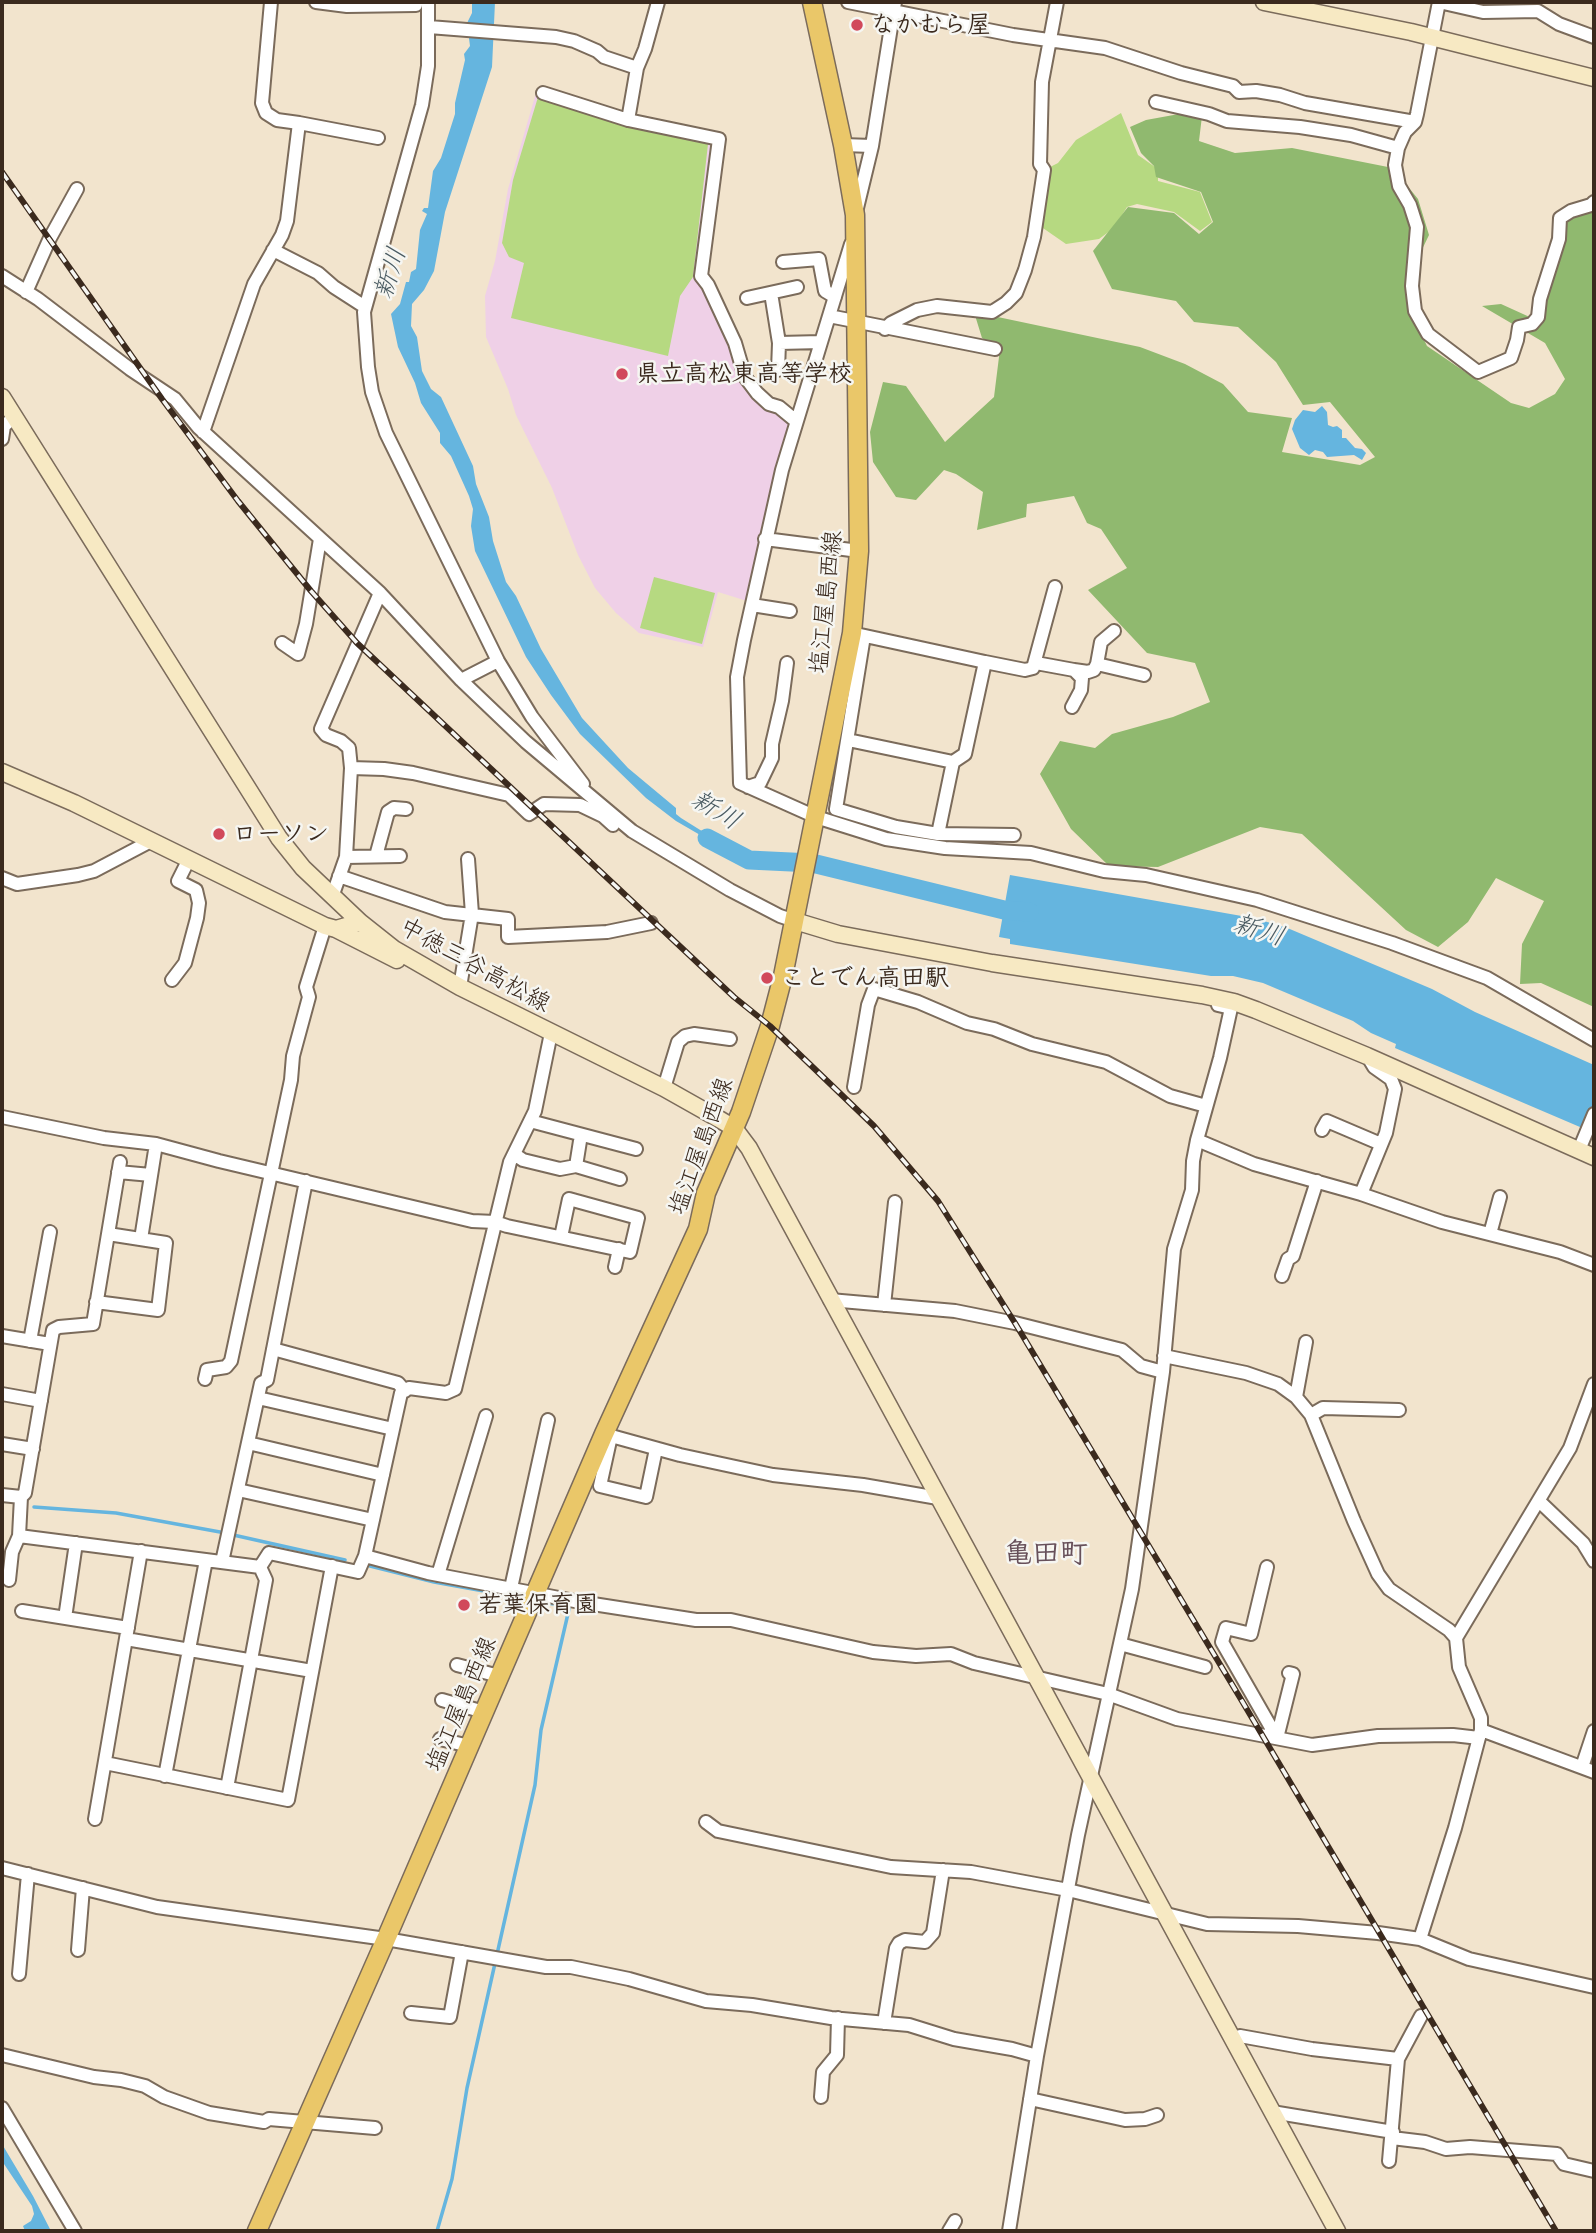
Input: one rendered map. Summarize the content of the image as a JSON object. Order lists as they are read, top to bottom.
{
  "streets": {
    "main road": ["塩江屋島西線"],
    "street": ["中徳三谷高松線"]
  },
  "crossings": [
    ["塩江屋島西線", "中徳三谷高松線"]
  ],
  "districts": ["亀田町"],
  "water": ["新川"],
  "places": [
    "なかむら屋",
    "県立高松東高等学校",
    "ローソン",
    "ことでん高田駅",
    "若葉保育園"
  ]
}
